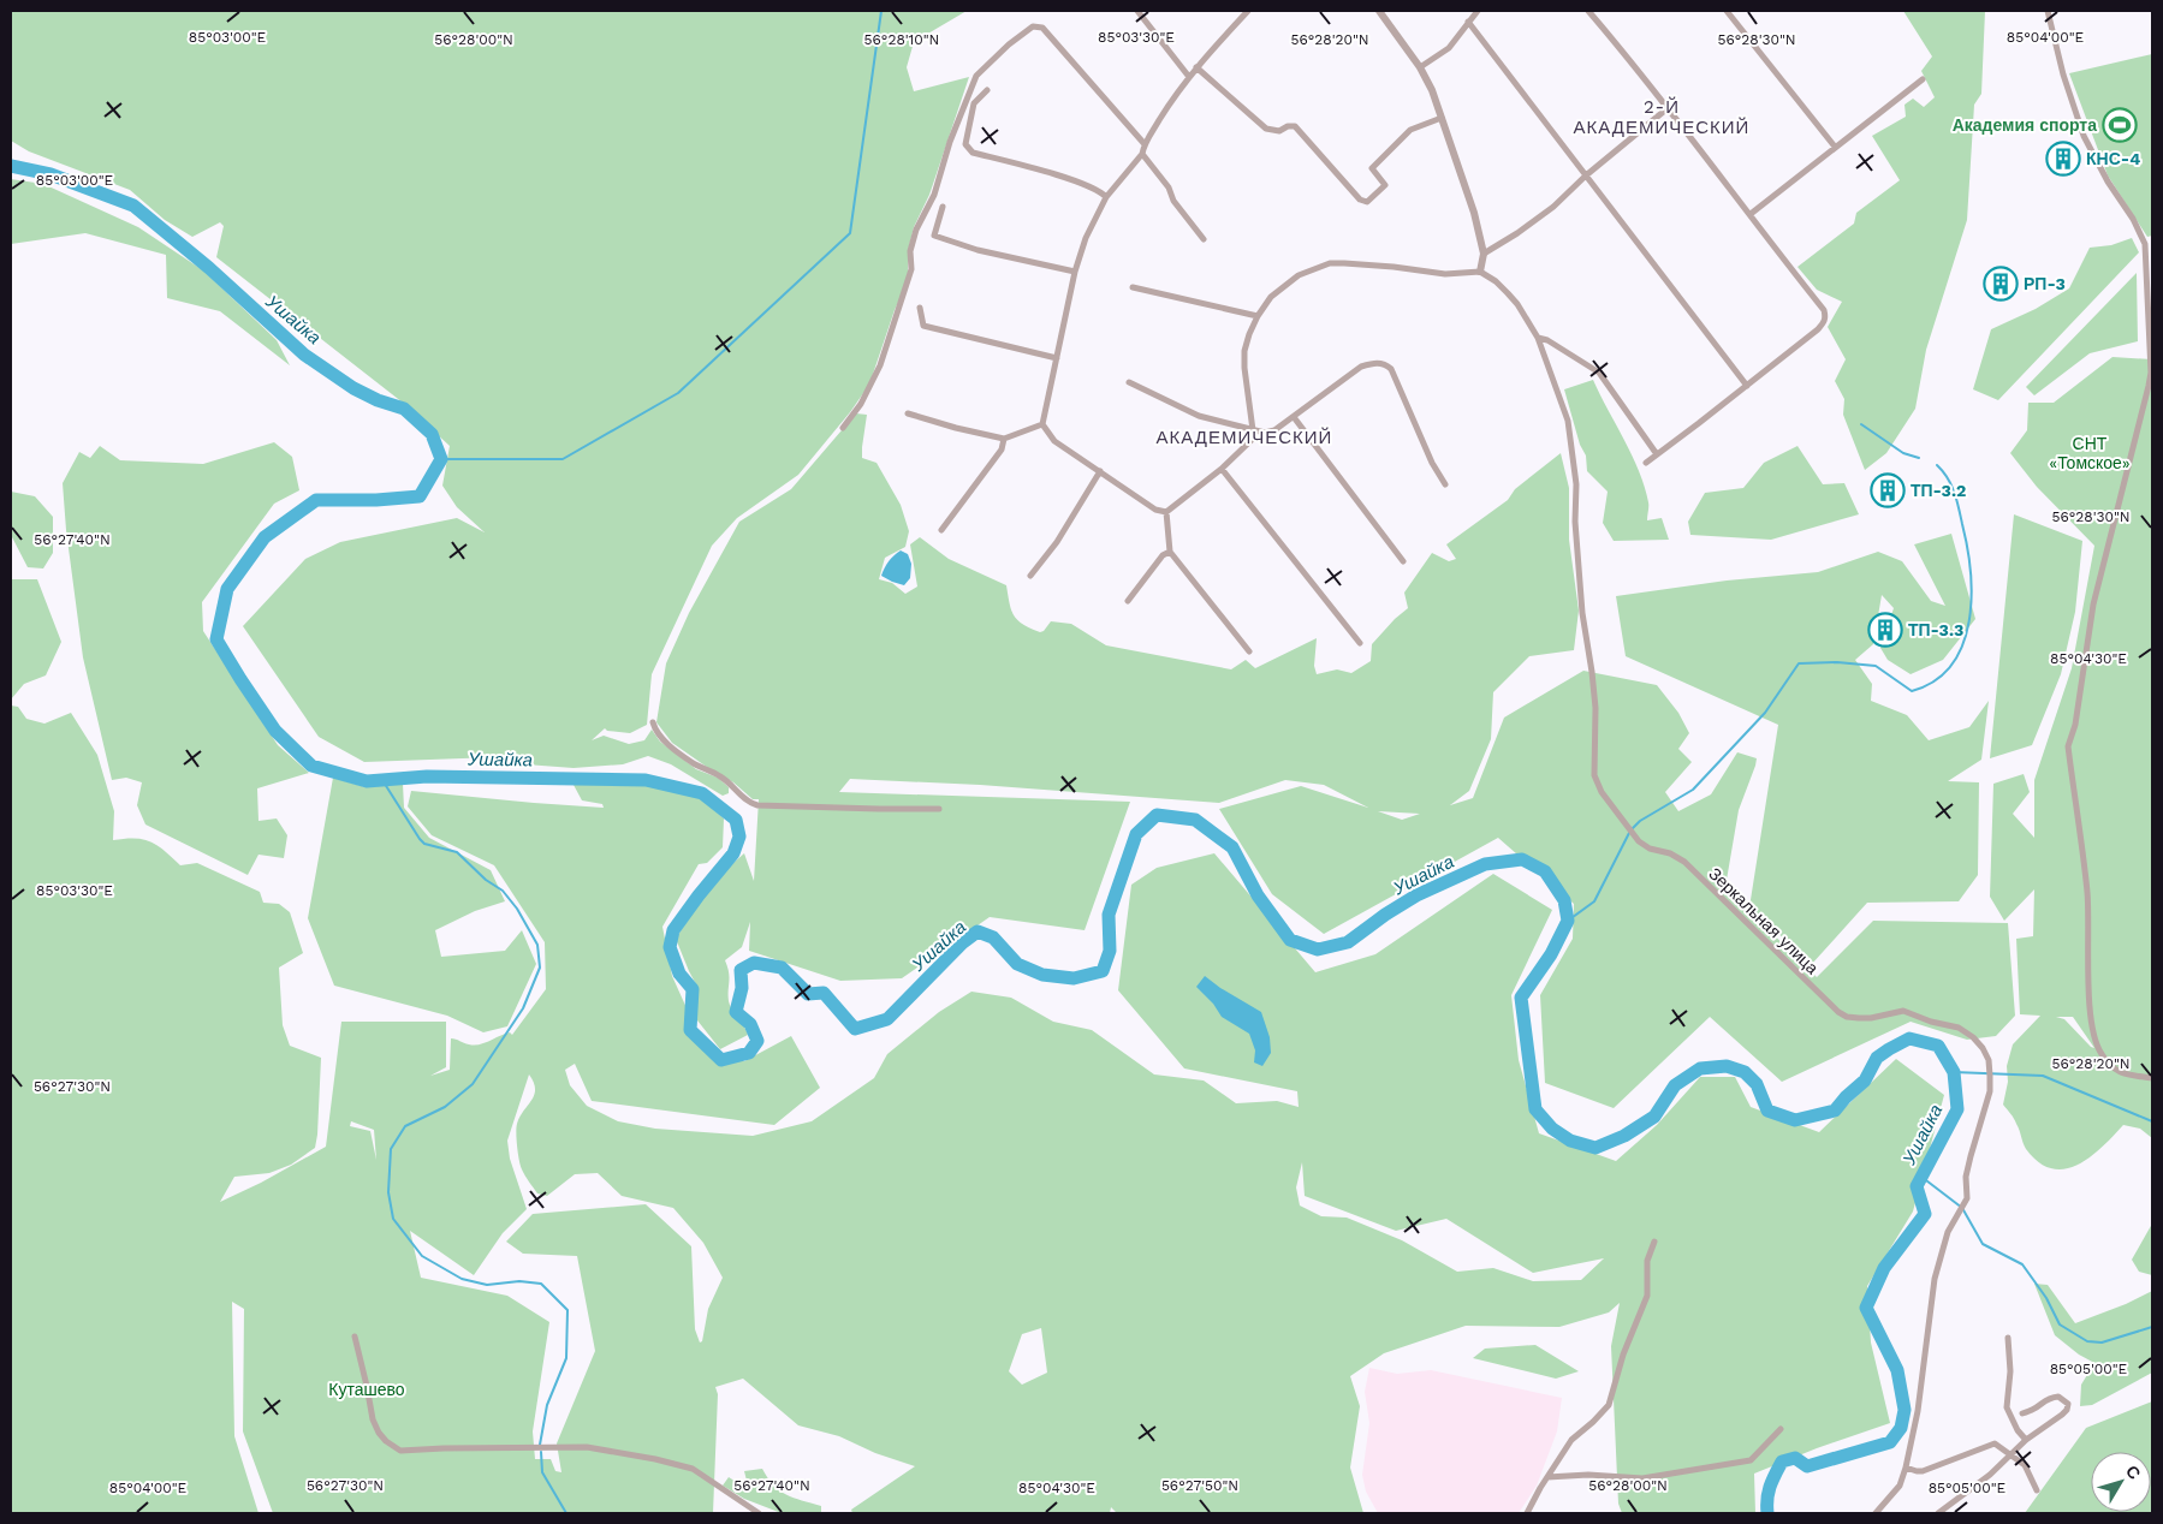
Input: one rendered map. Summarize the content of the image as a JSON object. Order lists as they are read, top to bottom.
{
  "streets": {
    "street": ["Зеркальная улица"]
  },
  "districts": ["2-Й АКАДЕМИЧЕСКИЙ", "АКАДЕМИЧЕСКИЙ"],
  "water": ["Ушайка"],
  "parks": ["СНТ «Томское»", "Куташево"],
  "places": {
    "sports": ["Академия спорта"],
    "building": [
      "КНС-4",
      "РП-3",
      "ТП-3.2",
      "ТП-3.3"
    ]
  },
  "north": "top right",
  "coordinates": [
    "85°03'00\"E",
    "85°03'30\"E",
    "85°04'00\"E",
    "56°28'10\"N",
    "56°28'00\"N",
    "56°28'20\"N",
    "56°28'30\"N",
    "56°27'40\"N",
    "85°04'30\"E",
    "56°27'30\"N",
    "85°05'00\"E",
    "56°27'50\"N"
  ]
}
